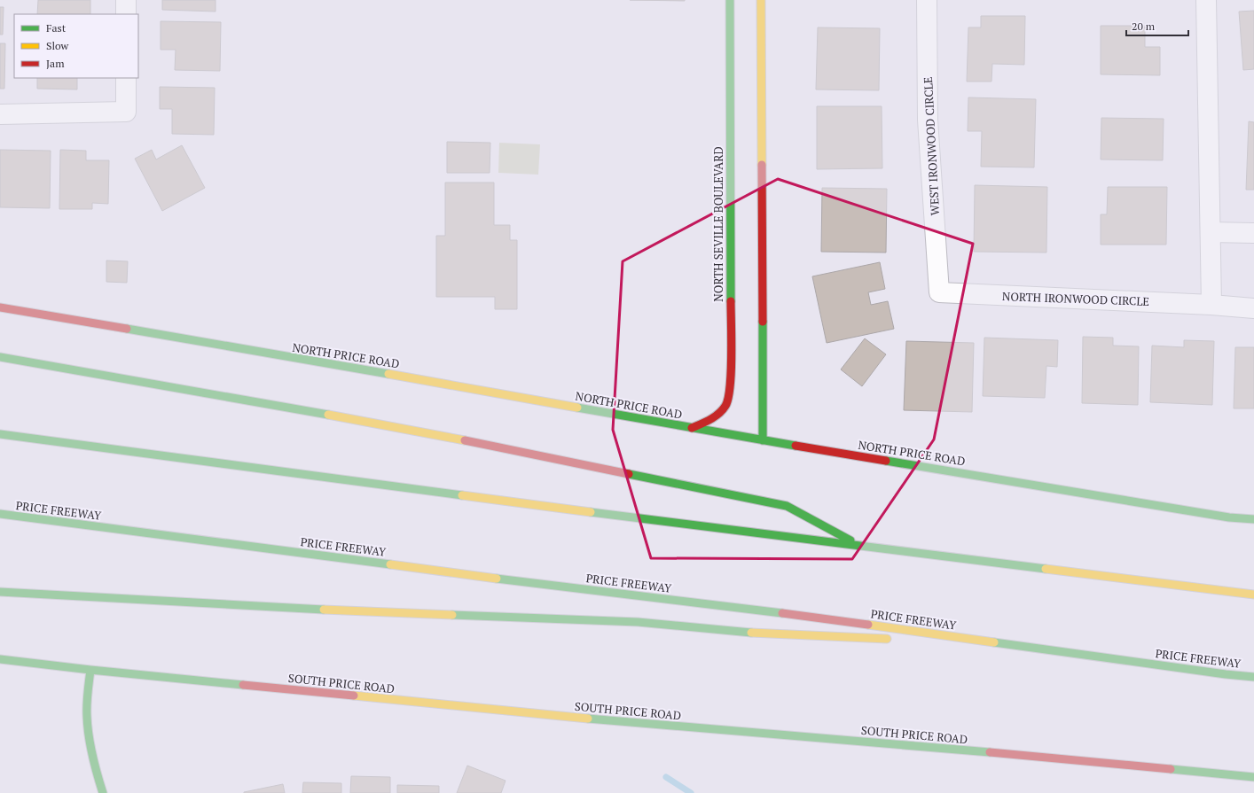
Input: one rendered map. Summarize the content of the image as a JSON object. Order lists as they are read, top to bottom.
{
  "streets": {
    "main road": [
      "NORTH SEVILLE BOULEVARD",
      "NORTH PRICE ROAD",
      "PRICE FREEWAY",
      "SOUTH PRICE ROAD"
    ],
    "street": ["WEST IRONWOOD CIRCLE", "NORTH IRONWOOD CIRCLE"]
  },
  "crossings": [
    ["WEST IRONWOOD CIRCLE", "NORTH IRONWOOD CIRCLE"],
    ["NORTH SEVILLE BOULEVARD", "NORTH PRICE ROAD"]
  ],
  "legend": ["Fast", "Slow", "Jam"],
  "scale_bar": "20 m"
}
